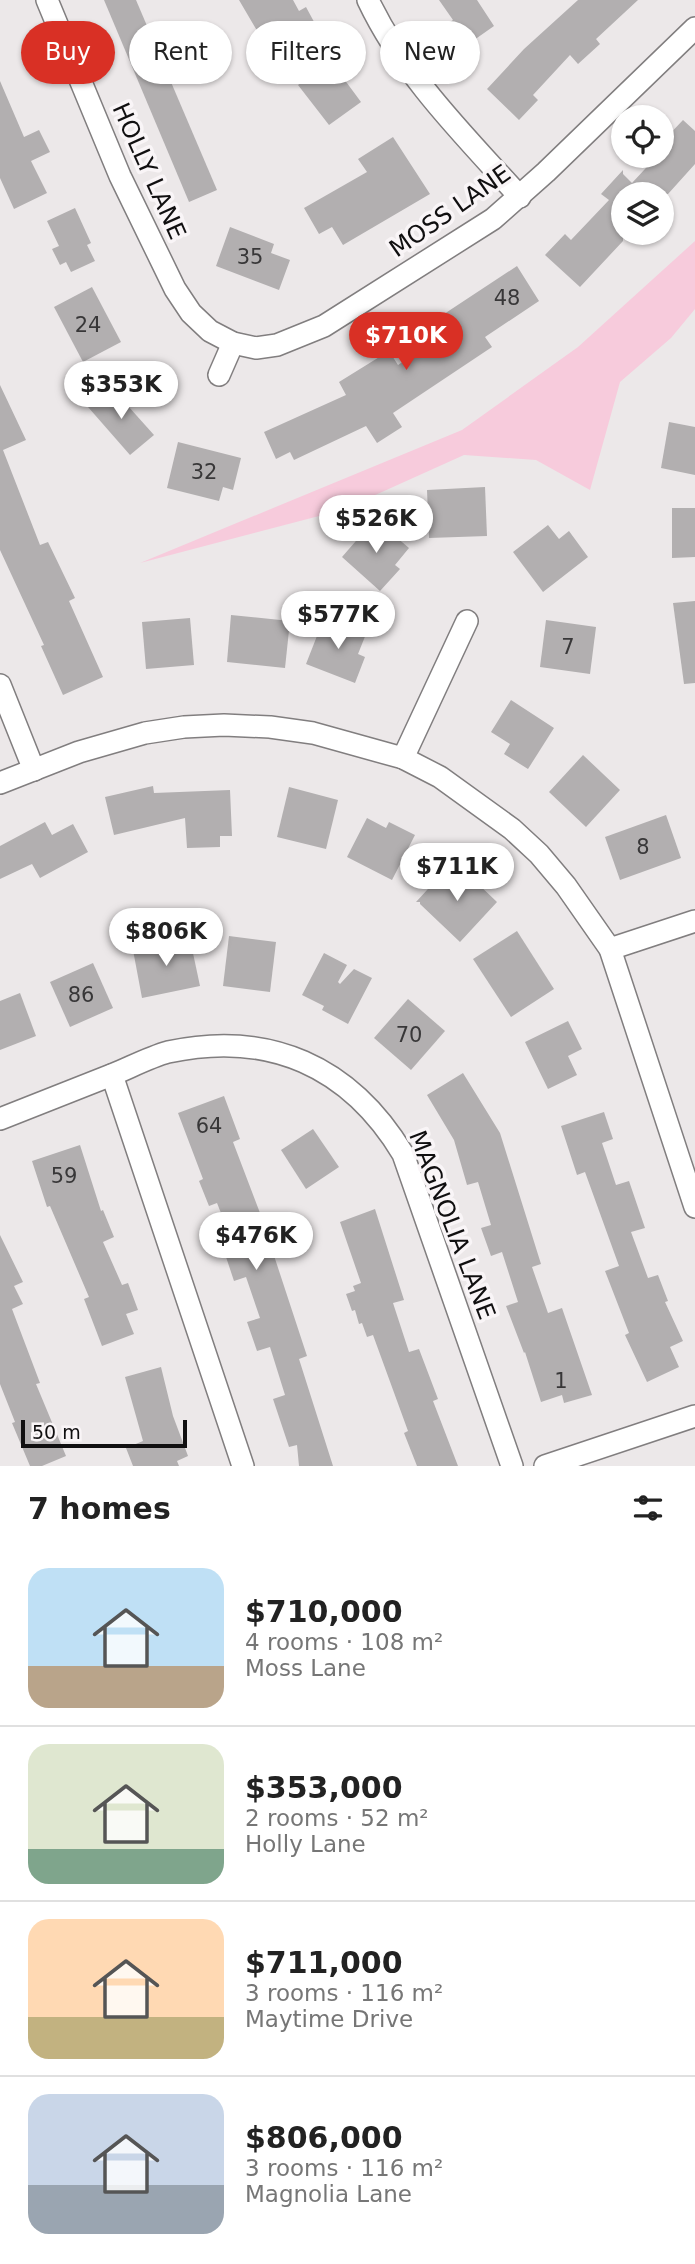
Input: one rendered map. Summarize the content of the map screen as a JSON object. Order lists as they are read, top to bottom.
{
  "streets": {
    "street": ["HOLLY LANE", "MOSS LANE", "MAGNOLIA LANE"]
  },
  "crossings": [
    ["HOLLY LANE", "MOSS LANE"]
  ],
  "house_numbers": [
    "35",
    "48",
    "24",
    "32",
    "7",
    "8",
    "86",
    "70",
    "64",
    "59",
    "1"
  ],
  "scale_bar": "50 m",
  "page": {
    "chip": [
      "Buy",
      "Rent",
      "Filters",
      "New"
    ],
    "price": [
      "$710K",
      "$353K",
      "$526K",
      "$577K",
      "$711K",
      "$806K",
      "$476K"
    ],
    "scale": "50 m",
    "heading": "7 homes",
    "list": [
      {
        "name": "$710,000",
        "note": "4 rooms · 108 m² · Moss Lane"
      },
      {
        "name": "$353,000",
        "note": "2 rooms · 52 m² · Holly Lane"
      },
      {
        "name": "$711,000",
        "note": "3 rooms · 116 m² · Maytime Drive"
      },
      {
        "name": "$806,000",
        "note": "3 rooms · 116 m² · Magnolia Lane"
      }
    ]
  }
}
